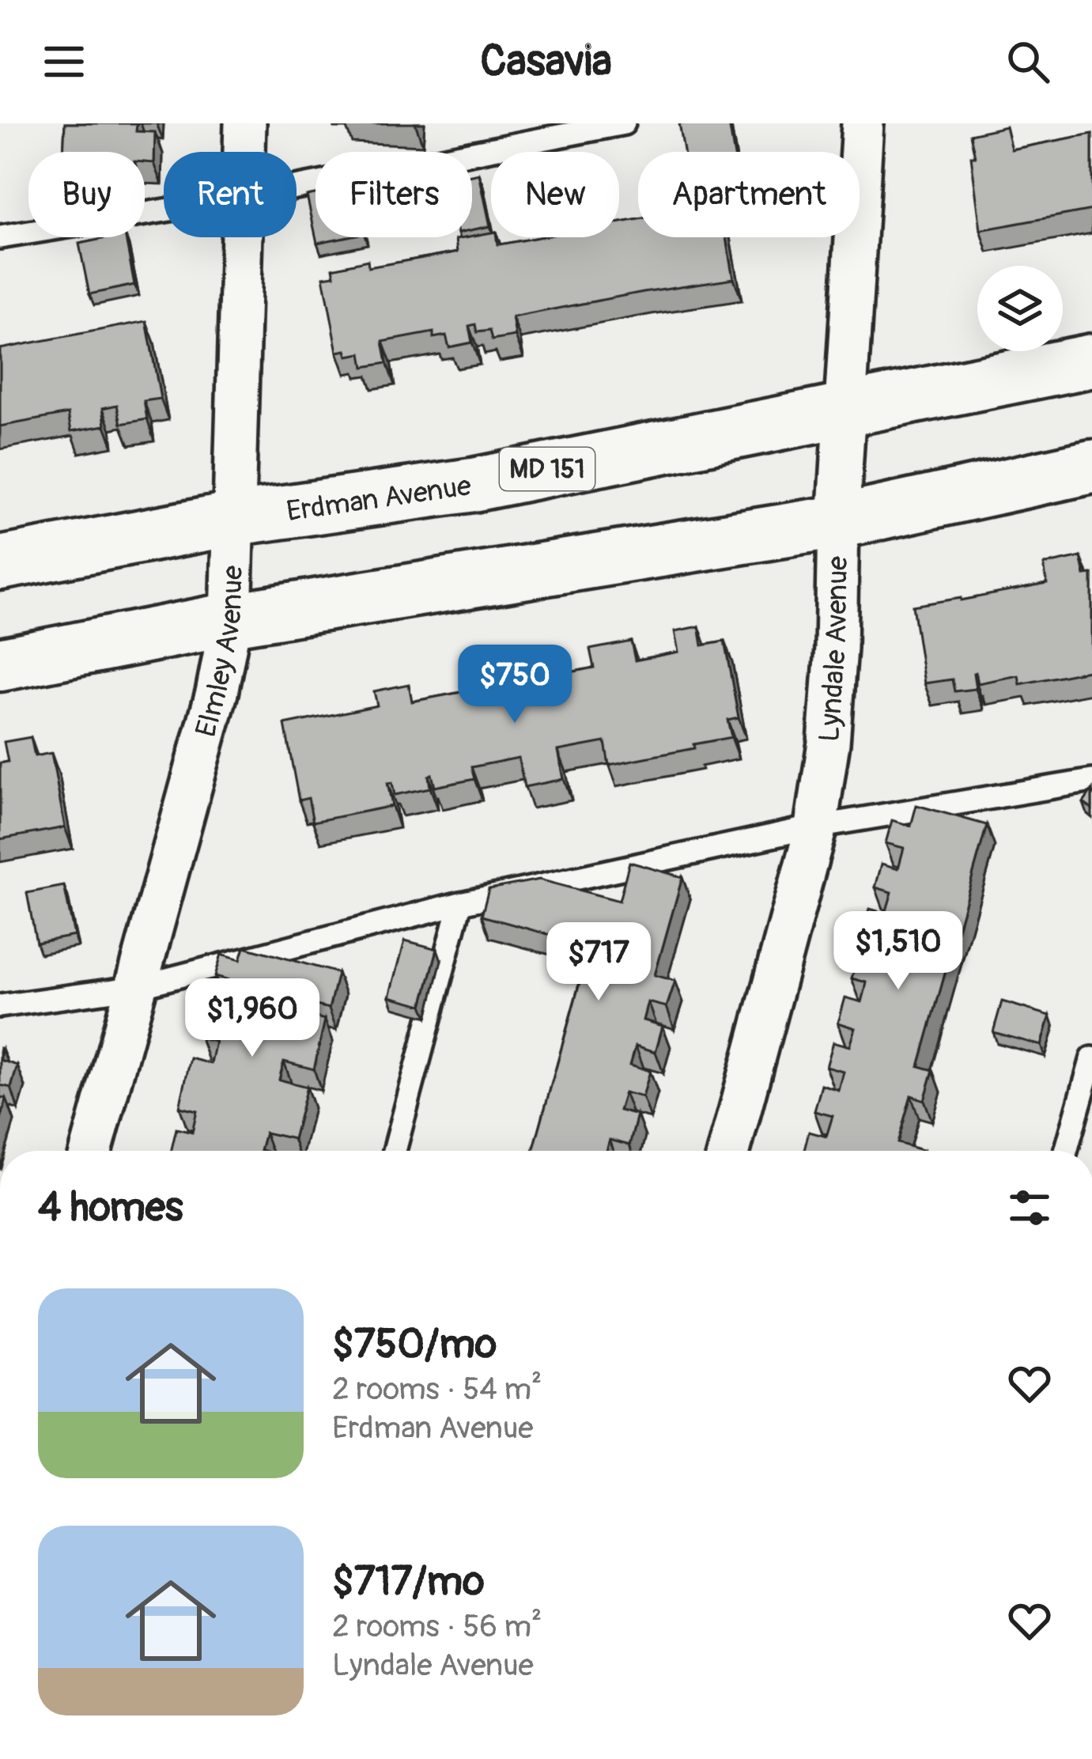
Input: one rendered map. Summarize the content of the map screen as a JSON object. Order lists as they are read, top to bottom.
{
  "streets": {
    "main road": ["MD 151", "Erdman Avenue"],
    "street": ["Lyndale Avenue", "Elmley Avenue"]
  },
  "crossings": [
    ["Erdman Avenue", "Lyndale Avenue"],
    ["Erdman Avenue", "Elmley Avenue"]
  ],
  "page": {
    "header": "Casavia",
    "chip": [
      "Buy",
      "Rent",
      "Filters",
      "New",
      "Apartment"
    ],
    "price": [
      "$750",
      "$1,510",
      "$717",
      "$1,960"
    ],
    "heading": "4 homes",
    "list": [
      {
        "name": "$750/mo",
        "note": "2 rooms · 54 m² · Erdman Avenue"
      },
      {
        "name": "$717/mo",
        "note": "2 rooms · 56 m² · Lyndale Avenue"
      }
    ]
  }
}
